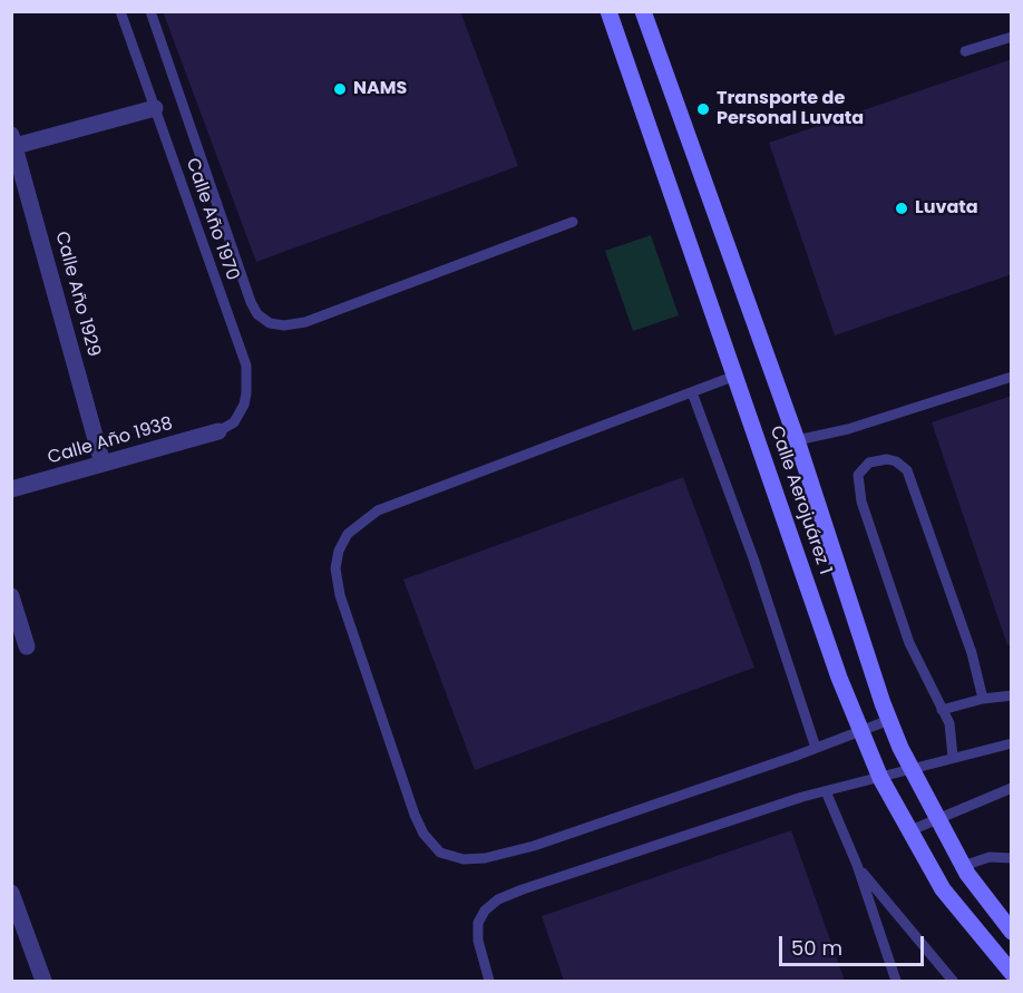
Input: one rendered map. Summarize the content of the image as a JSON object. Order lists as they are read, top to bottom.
{
  "streets": {
    "street": ["Calle Año 1929", "Calle Año 1938", "Calle Aerojuárez 1"],
    "lane": ["Calle Año 1970"]
  },
  "crossings": [
    ["Calle Año 1970", "Calle Año 1938"],
    ["Calle Año 1929", "Calle Año 1938"]
  ],
  "places": ["NAMS", "Transporte de Personal Luvata", "Luvata"],
  "scale_bar": "50 m"
}
